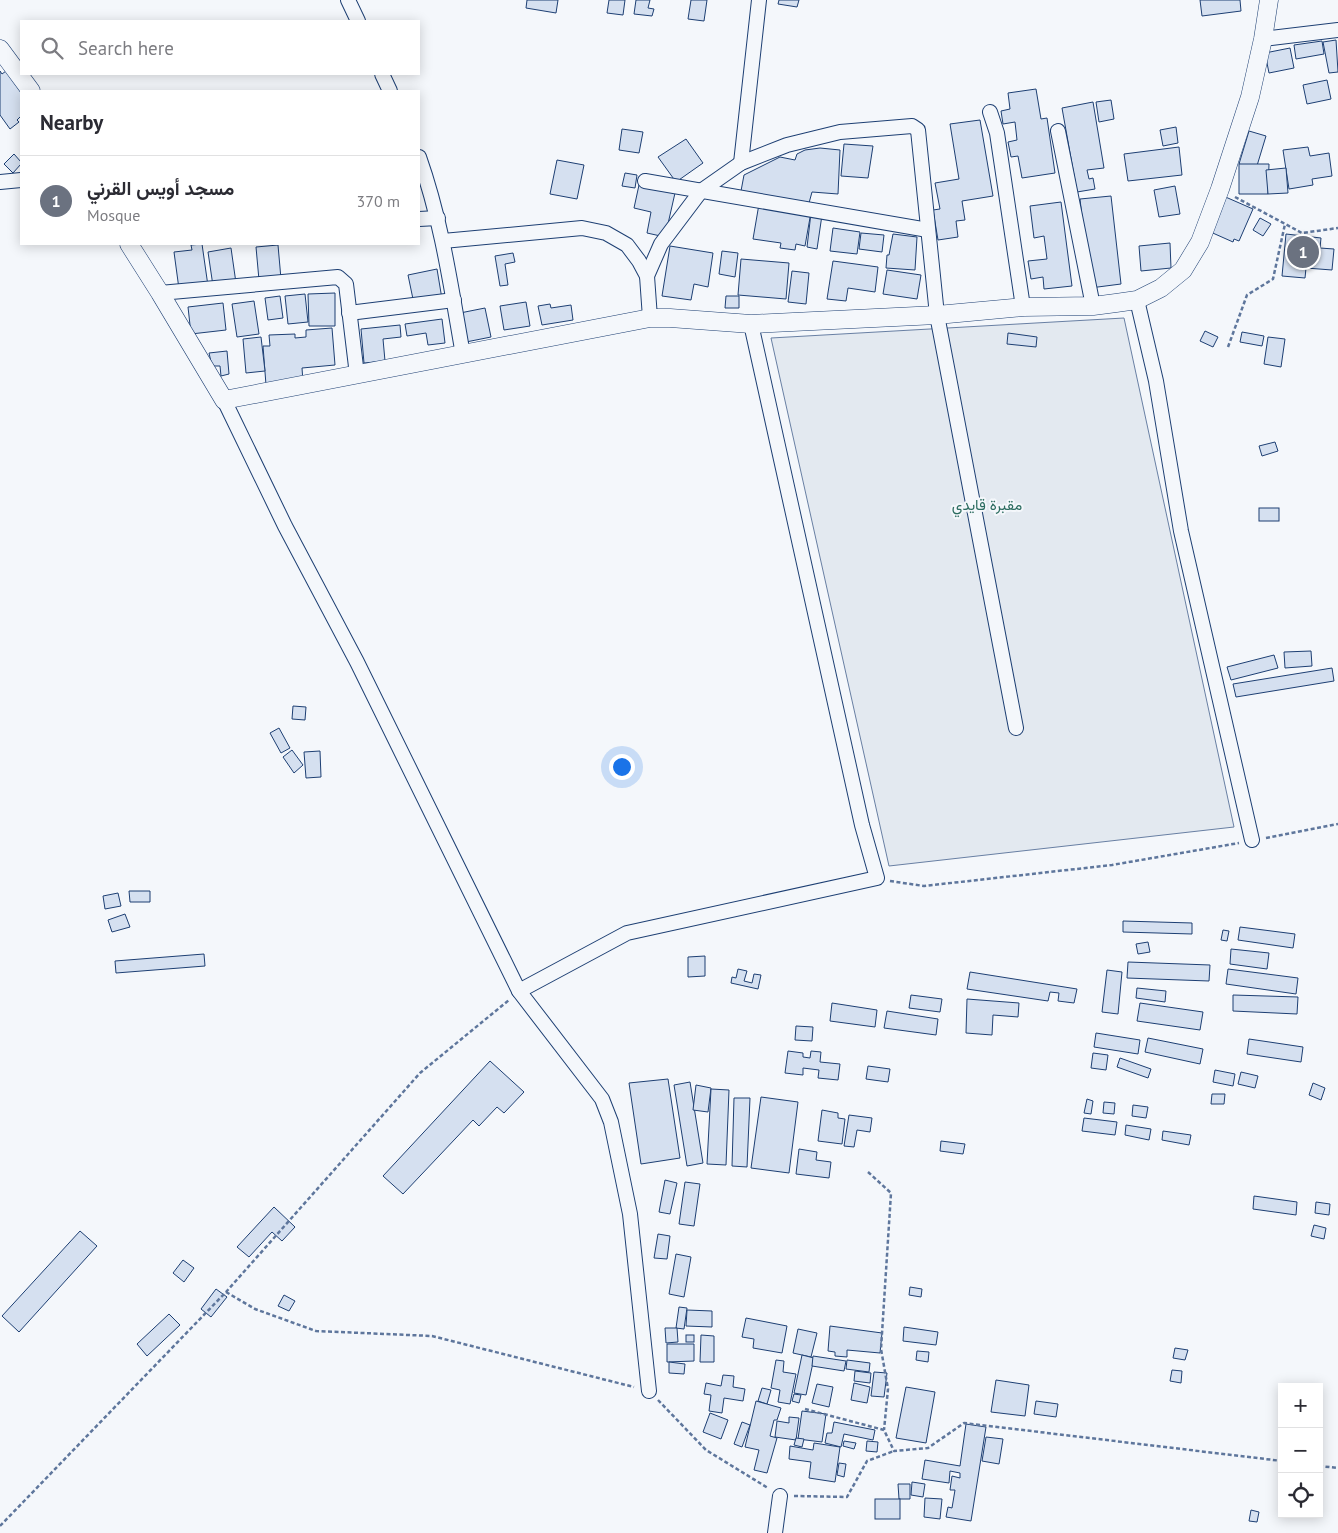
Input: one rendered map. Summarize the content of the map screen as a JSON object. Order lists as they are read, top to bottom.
{
  "parks": ["مقبرة قايدي"],
  "page": {
    "search": "Search here",
    "heading": "Nearby",
    "list": [
      {
        "mark": "1",
        "name": "مسجد أويس القرني",
        "note": "Mosque",
        "value": "370 m"
      }
    ],
    "pins": "1",
    "map_buttons": ["+", "−"]
  }
}
